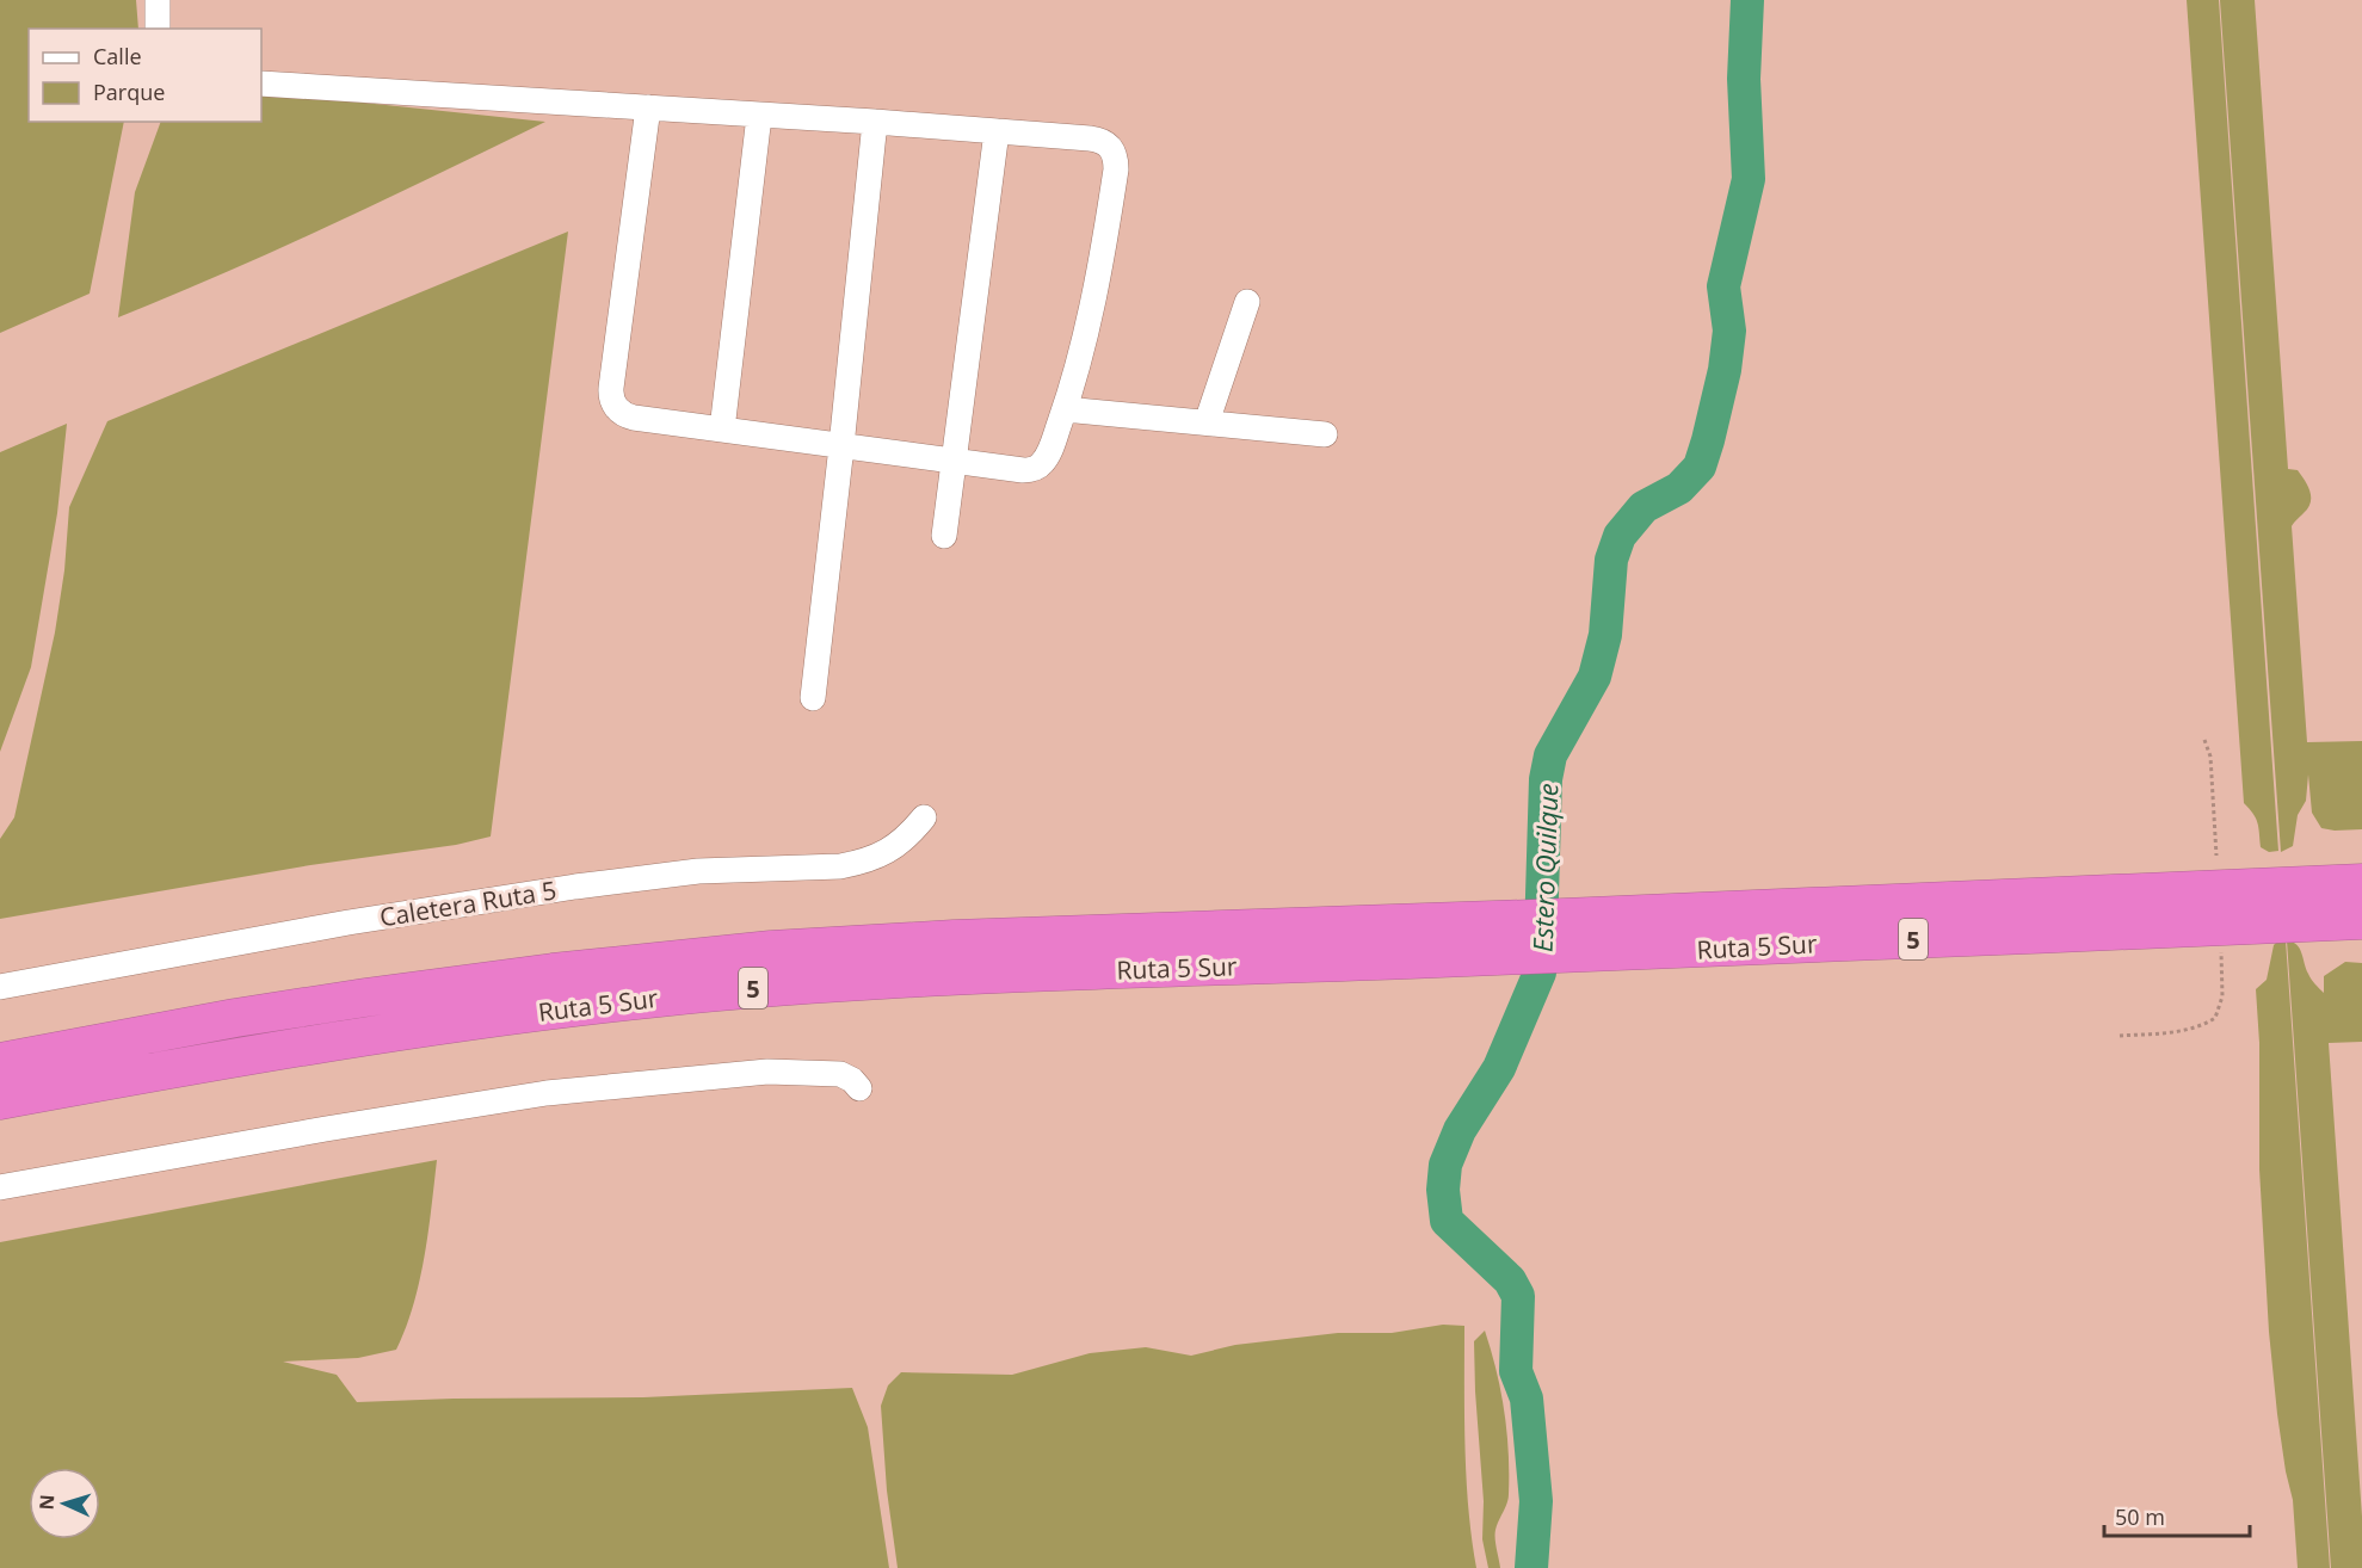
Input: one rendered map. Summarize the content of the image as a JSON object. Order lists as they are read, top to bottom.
{
  "streets": {
    "highway": ["5", "Ruta 5 Sur"],
    "street": ["Caletera Ruta 5"]
  },
  "water": ["Estero Quilque"],
  "legend": ["Calle", "Parque"],
  "scale_bar": "50 m",
  "north": "left"
}
